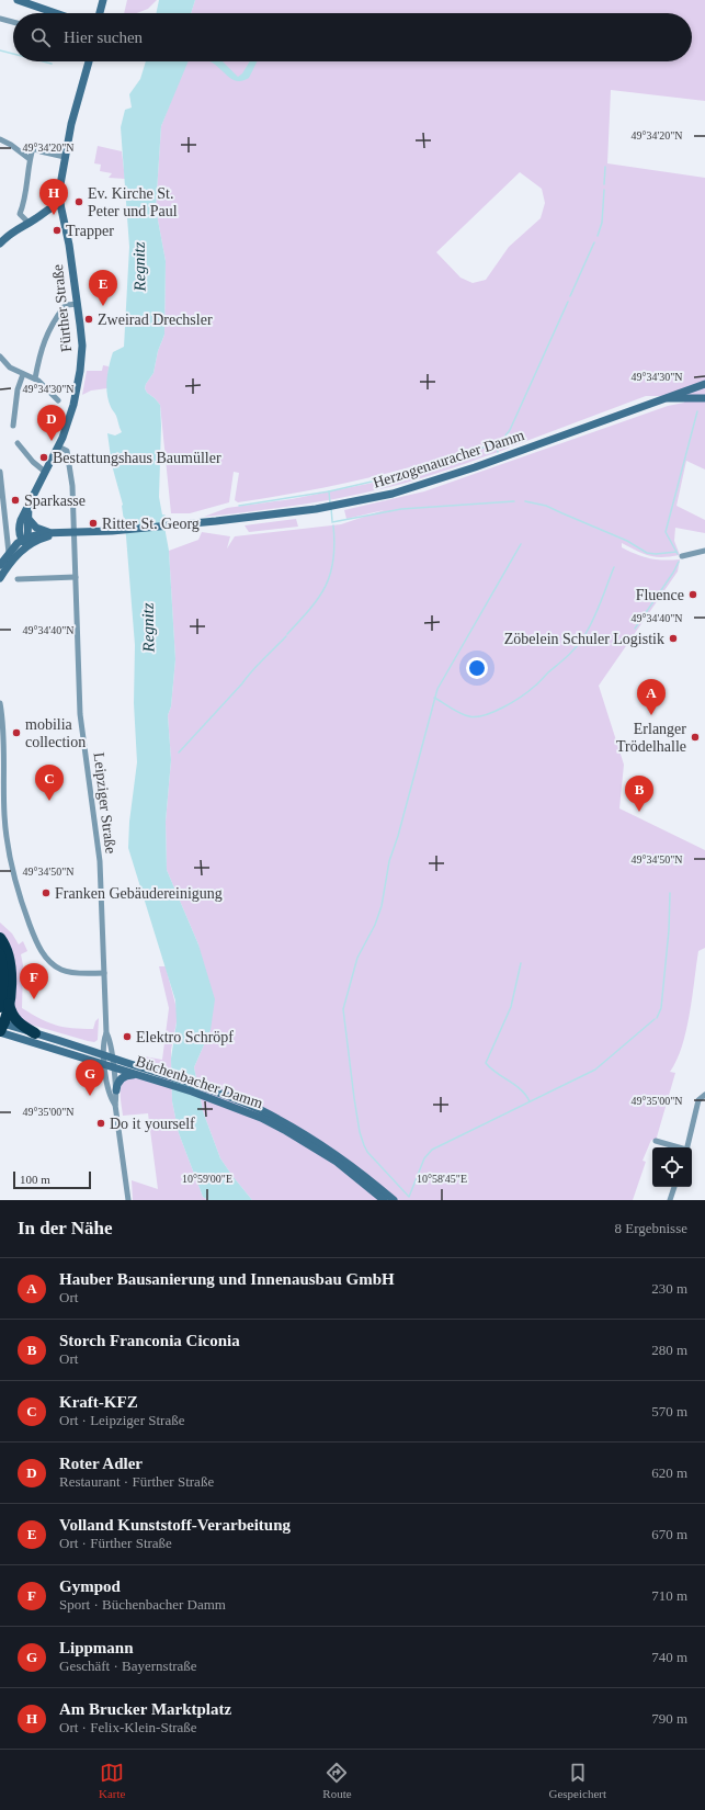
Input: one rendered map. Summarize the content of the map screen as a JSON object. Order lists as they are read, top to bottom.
{
  "streets": {
    "main road": ["Fürther Straße", "Herzogenauracher Damm", "Büchenbacher Damm"],
    "street": ["Leipziger Straße"]
  },
  "crossings": [
    ["Fürther Straße", "Herzogenauracher Damm"],
    ["Fürther Straße", "Leipziger Straße"],
    ["Herzogenauracher Damm", "Leipziger Straße"],
    ["Leipziger Straße", "Büchenbacher Damm"]
  ],
  "water": ["Regnitz"],
  "places": [
    "Ev. Kirche St. Peter und Paul",
    "Trapper",
    "Zweirad Drechsler",
    "Bestattungshaus Baumüller",
    "Sparkasse",
    "Ritter St. Georg",
    "Fluence",
    "Zöbelein Schuler Logistik",
    "mobilia collection",
    "Erlanger Trödelhalle",
    "Franken Gebäudereinigung",
    "Elektro Schröpf",
    "Do it yourself"
  ],
  "scale_bar": "100 m",
  "page": {
    "search": "Hier suchen",
    "pins": [
      "H",
      "E",
      "D",
      "A",
      "C",
      "B",
      "F",
      "G"
    ],
    "scale": "100 m",
    "heading": ["In der Nähe", "8 Ergebnisse"],
    "list": [
      {
        "mark": "A",
        "name": "Hauber Bausanierung und Innenausbau GmbH",
        "note": "Ort",
        "value": "230 m"
      },
      {
        "mark": "B",
        "name": "Storch Franconia Ciconia",
        "note": "Ort",
        "value": "280 m"
      },
      {
        "mark": "C",
        "name": "Kraft-KFZ",
        "note": "Ort · Leipziger Straße",
        "value": "570 m"
      },
      {
        "mark": "D",
        "name": "Roter Adler",
        "note": "Restaurant · Fürther Straße",
        "value": "620 m"
      },
      {
        "mark": "E",
        "name": "Volland Kunststoff-Verarbeitung",
        "note": "Ort · Fürther Straße",
        "value": "670 m"
      },
      {
        "mark": "F",
        "name": "Gympod",
        "note": "Sport · Büchenbacher Damm",
        "value": "710 m"
      },
      {
        "mark": "G",
        "name": "Lippmann",
        "note": "Geschäft · Bayernstraße",
        "value": "740 m"
      },
      {
        "mark": "H",
        "name": "Am Brucker Marktplatz",
        "note": "Ort · Felix-Klein-Straße",
        "value": "790 m"
      }
    ],
    "nav": ["Karte", "Route", "Gespeichert"]
  },
  "coordinates": [
    "49°34'20\"N",
    "49°34'30\"N",
    "49°34'40\"N",
    "49°34'50\"N",
    "49°35'00\"N",
    "10°59'00\"E",
    "10°58'45\"E"
  ]
}
